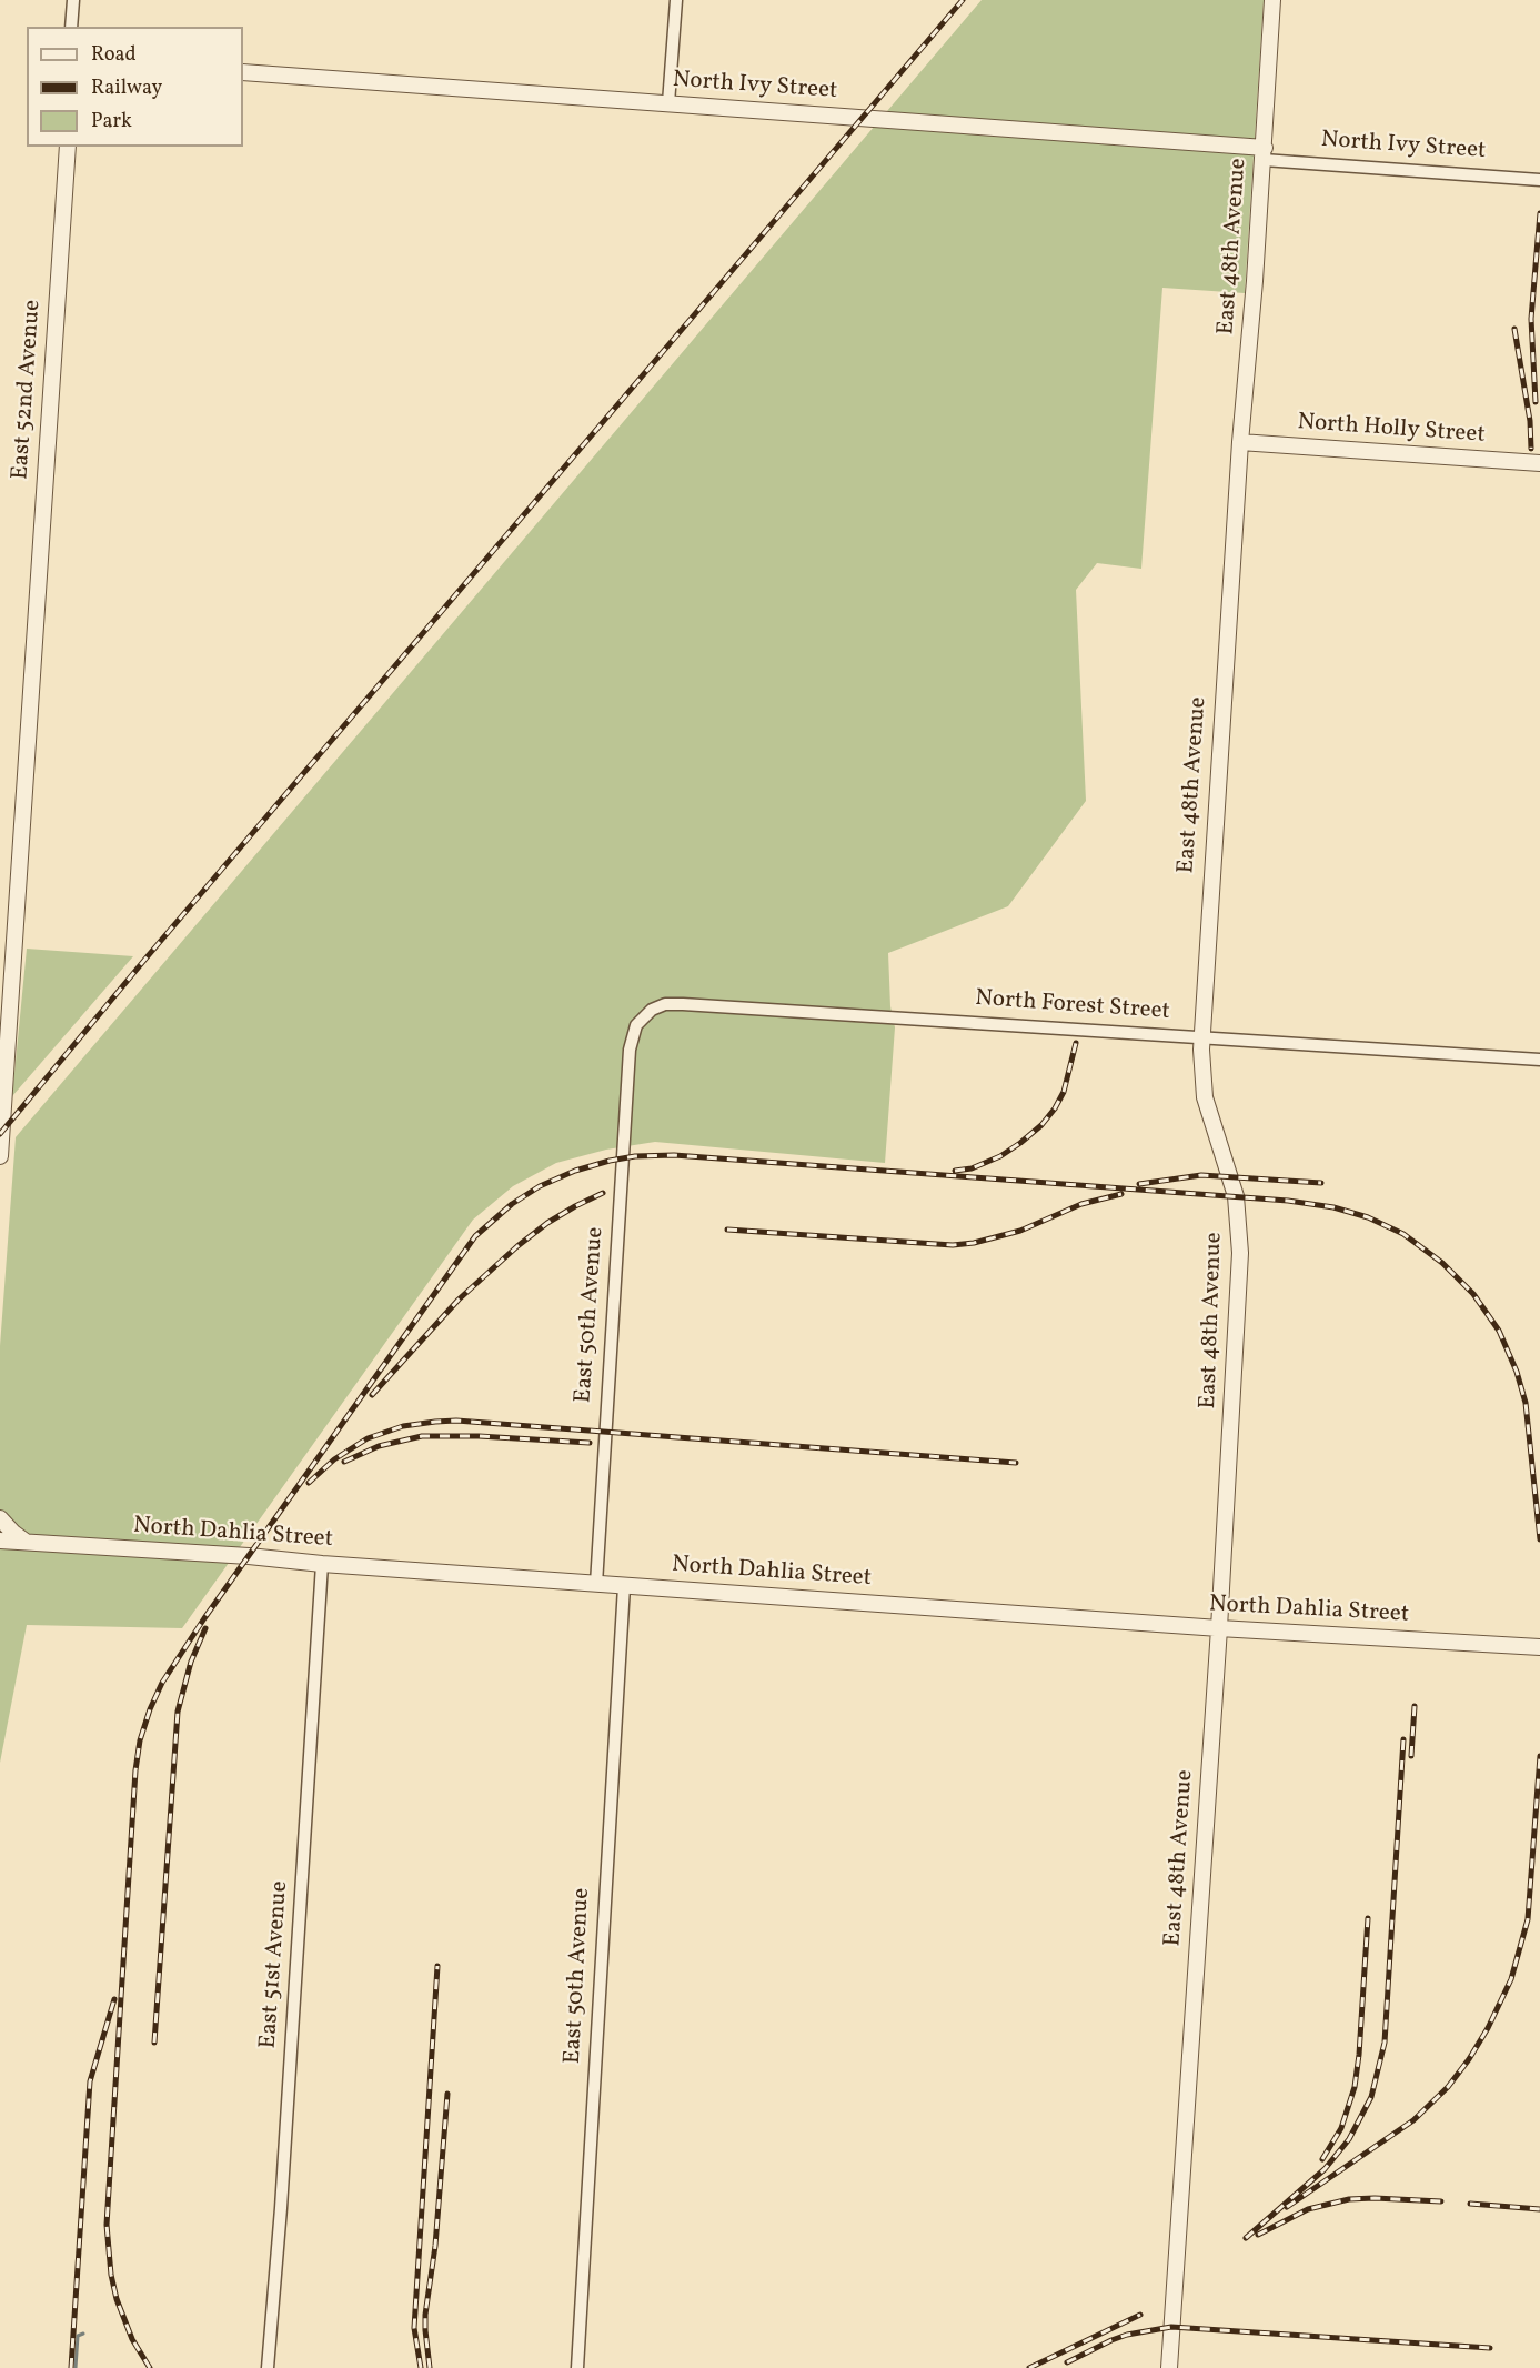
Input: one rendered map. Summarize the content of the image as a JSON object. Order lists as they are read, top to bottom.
{
  "streets": {
    "street": [
      "North Ivy Street",
      "East 48th Avenue",
      "East 52nd Avenue",
      "North Holly Street",
      "North Forest Street",
      "East 50th Avenue",
      "North Dahlia Street",
      "East 51st Avenue"
    ]
  },
  "crossings": [
    ["North Ivy Street", "East 48th Avenue"],
    ["East 48th Avenue", "North Holly Street"],
    ["East 48th Avenue", "North Forest Street"],
    ["East 48th Avenue", "North Dahlia Street"],
    ["North Forest Street", "East 50th Avenue"],
    ["East 50th Avenue", "North Dahlia Street"],
    ["North Dahlia Street", "East 51st Avenue"]
  ],
  "legend": ["Road", "Railway", "Park"]
}
